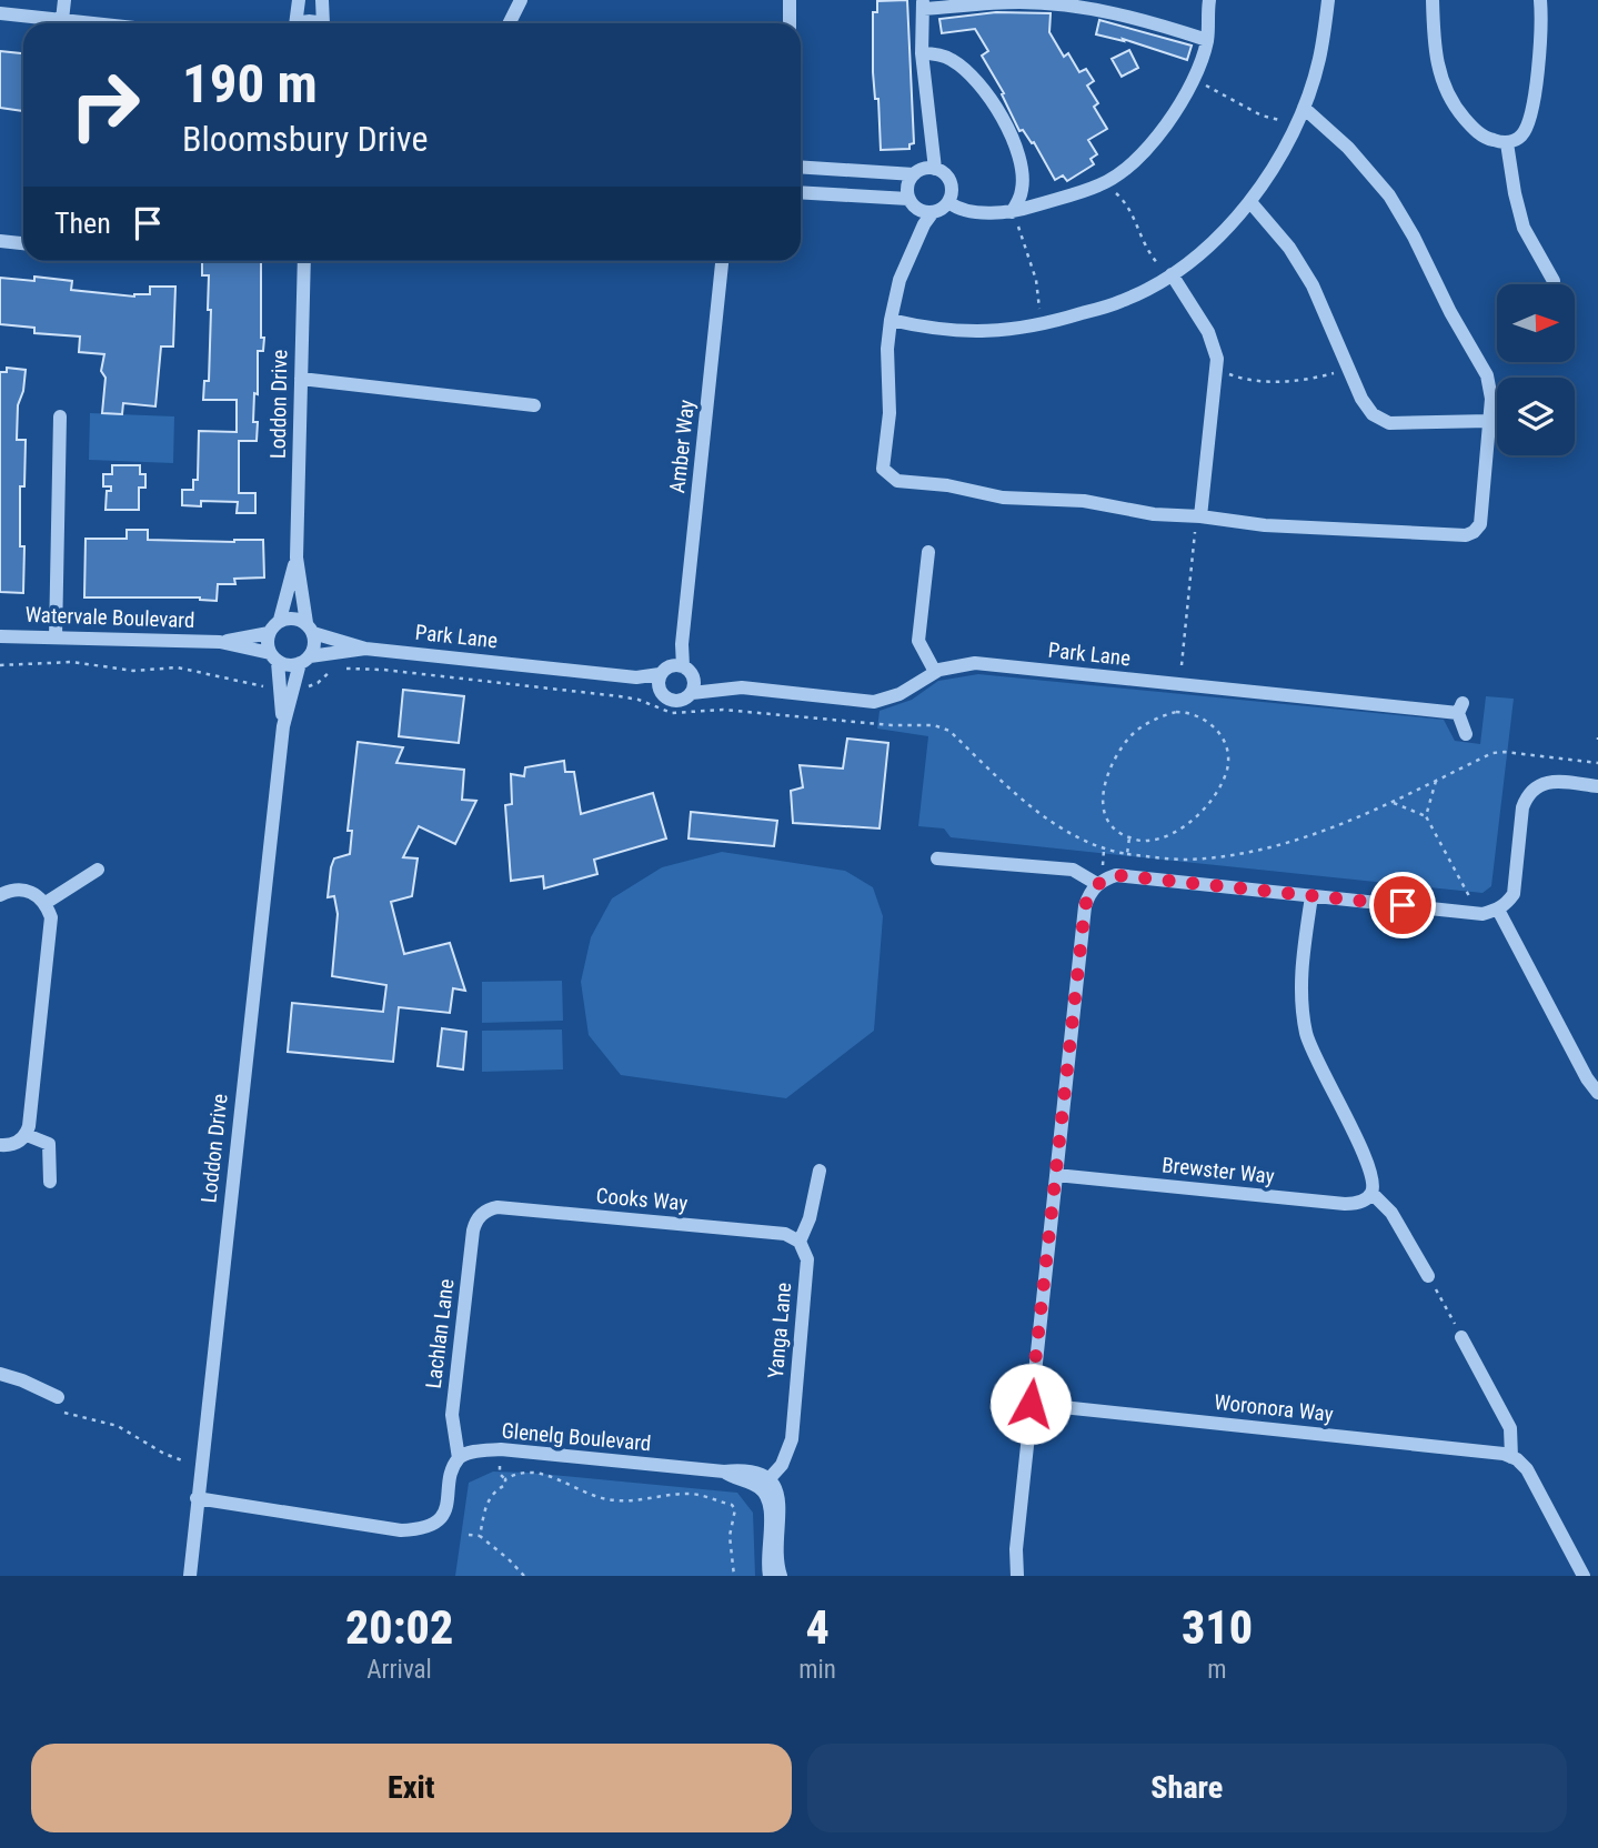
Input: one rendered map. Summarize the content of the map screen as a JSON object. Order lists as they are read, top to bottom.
{
  "streets": {
    "street": [
      "Loddon Drive",
      "Amber Way",
      "Watervale Boulevard",
      "Park Lane",
      "Brewster Way",
      "Cooks Way",
      "Yanga Lane",
      "Lachlan Lane",
      "Woronora Way",
      "Glenelg Boulevard"
    ]
  },
  "crossings": [
    ["Loddon Drive", "Watervale Boulevard"],
    ["Loddon Drive", "Park Lane"],
    ["Amber Way", "Park Lane"],
    ["Watervale Boulevard", "Park Lane"],
    ["Cooks Way", "Yanga Lane"],
    ["Cooks Way", "Lachlan Lane"],
    ["Yanga Lane", "Glenelg Boulevard"],
    ["Lachlan Lane", "Glenelg Boulevard"]
  ],
  "north": "right",
  "page": {
    "turn": ["190 m", "Bloomsbury Drive"],
    "then": "Then",
    "eta": [
      "20:02",
      "Arrival",
      "4",
      "min",
      "310",
      "m"
    ],
    "buttons": ["Exit", "Share"]
  }
}
